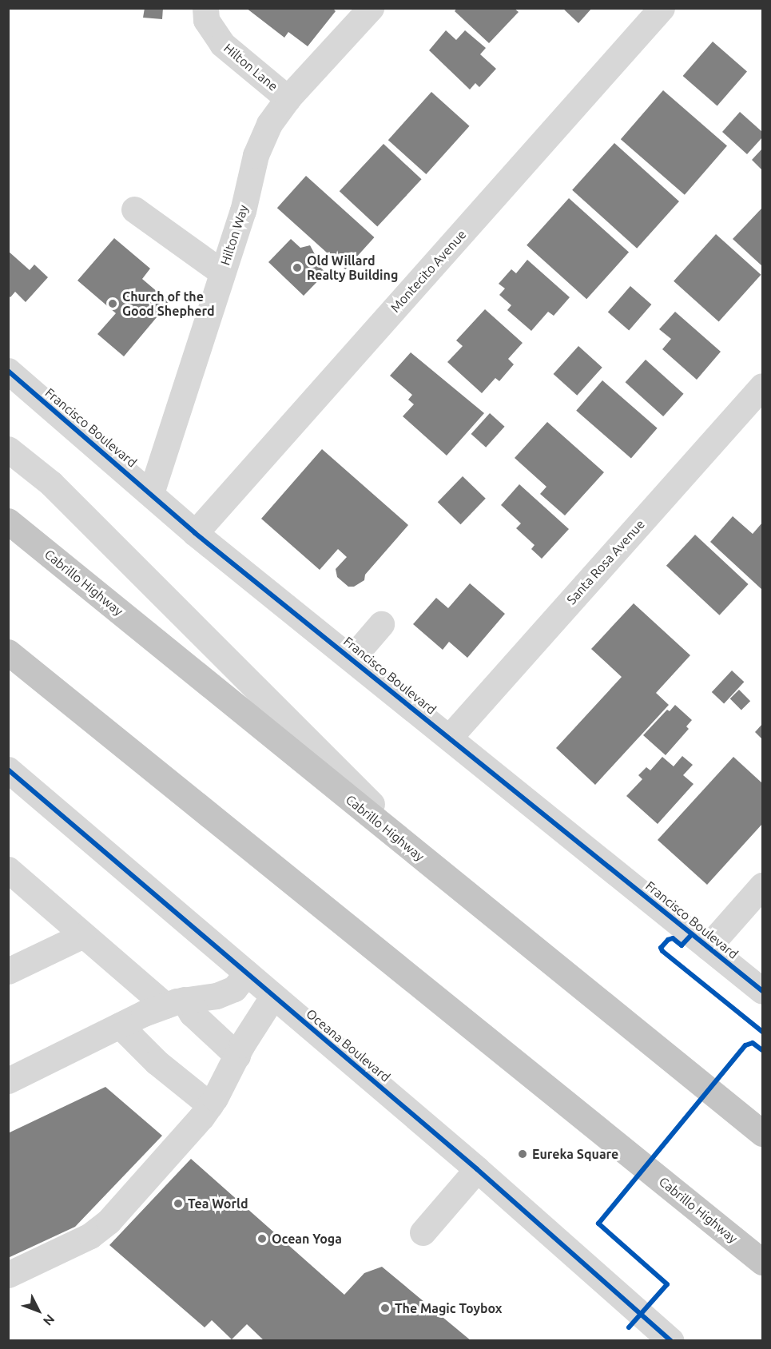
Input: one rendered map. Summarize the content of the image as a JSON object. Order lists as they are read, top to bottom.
{
  "streets": {
    "highway": ["Cabrillo Highway"],
    "street": [
      "Hilton Lane",
      "Hilton Way",
      "Montecito Avenue",
      "Francisco Boulevard",
      "Santa Rosa Avenue",
      "Oceana Boulevard"
    ]
  },
  "crossings": [
    ["Hilton Lane", "Hilton Way"],
    ["Hilton Way", "Francisco Boulevard"],
    ["Montecito Avenue", "Francisco Boulevard"],
    ["Francisco Boulevard", "Santa Rosa Avenue"]
  ],
  "places": [
    "Old Willard Realty Building",
    "Church of the Good Shepherd",
    "Eureka Square",
    "Tea World",
    "Ocean Yoga",
    "The Magic Toybox"
  ],
  "north": "bottom right"
}
